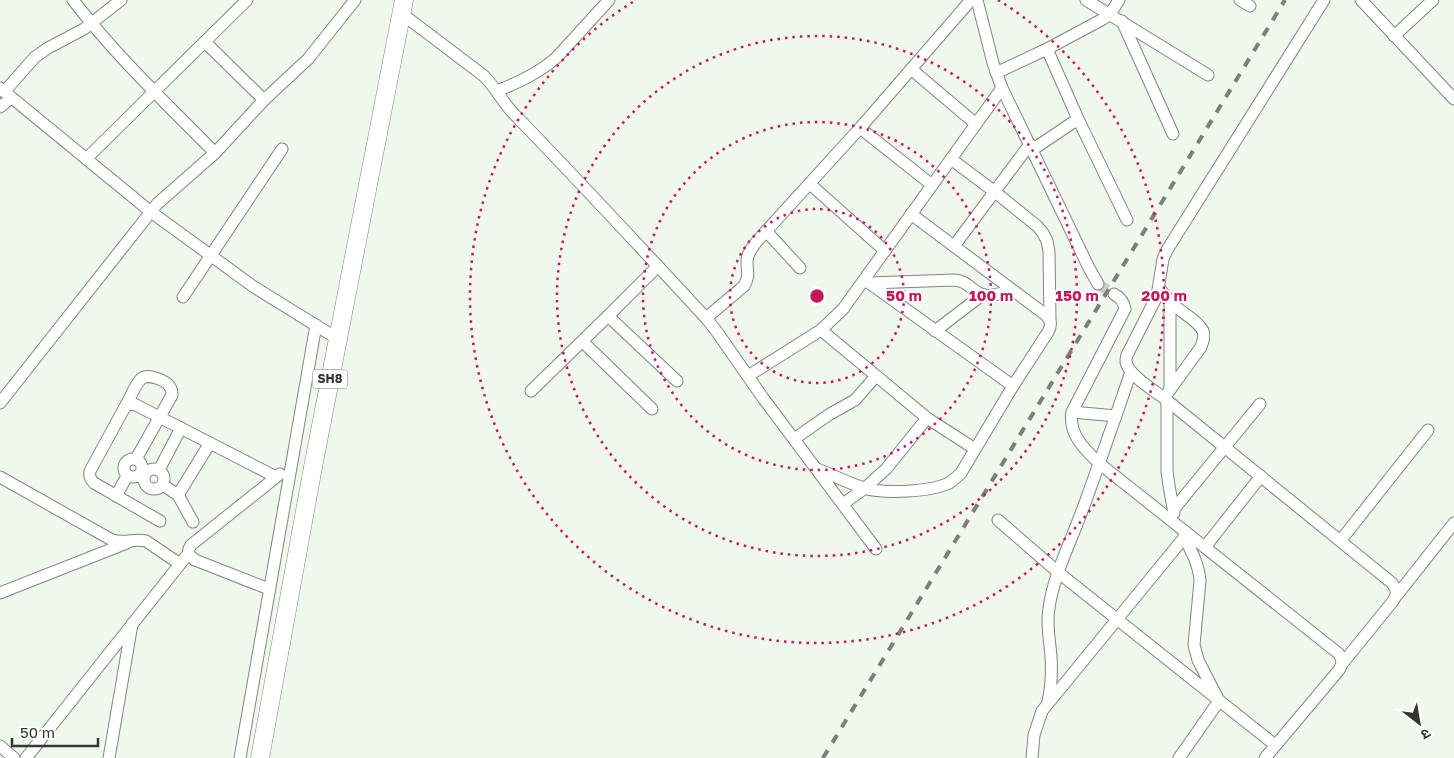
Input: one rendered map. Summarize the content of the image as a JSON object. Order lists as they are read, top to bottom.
{
  "streets": {
    "main road": ["SH8"]
  },
  "scale_bar": "50 m",
  "north": "bottom right",
  "rings": [
    "50 m",
    "100 m",
    "150 m",
    "200 m"
  ]
}
